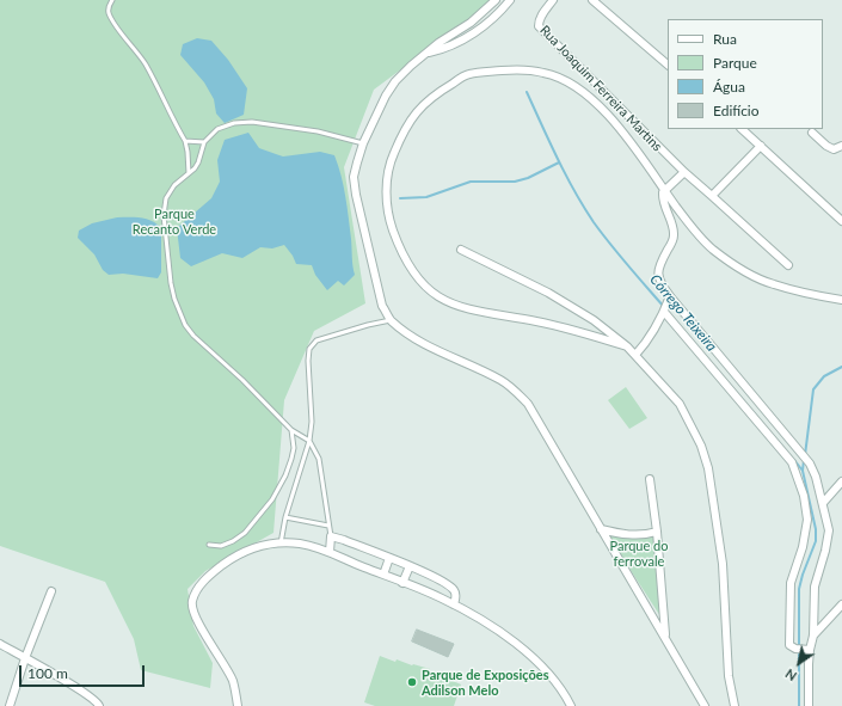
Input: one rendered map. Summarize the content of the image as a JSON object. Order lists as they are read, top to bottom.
{
  "streets": {
    "street": ["Rua Joaquim Ferreira Martins"]
  },
  "water": ["Córrego Teixeira"],
  "parks": ["Parque Recanto Verde", "Parque do ferrovale"],
  "places": ["Parque de Exposições Adilson Melo"],
  "legend": [
    "Rua",
    "Parque",
    "Água",
    "Edifício"
  ],
  "scale_bar": "100 m",
  "north": "bottom left"
}
